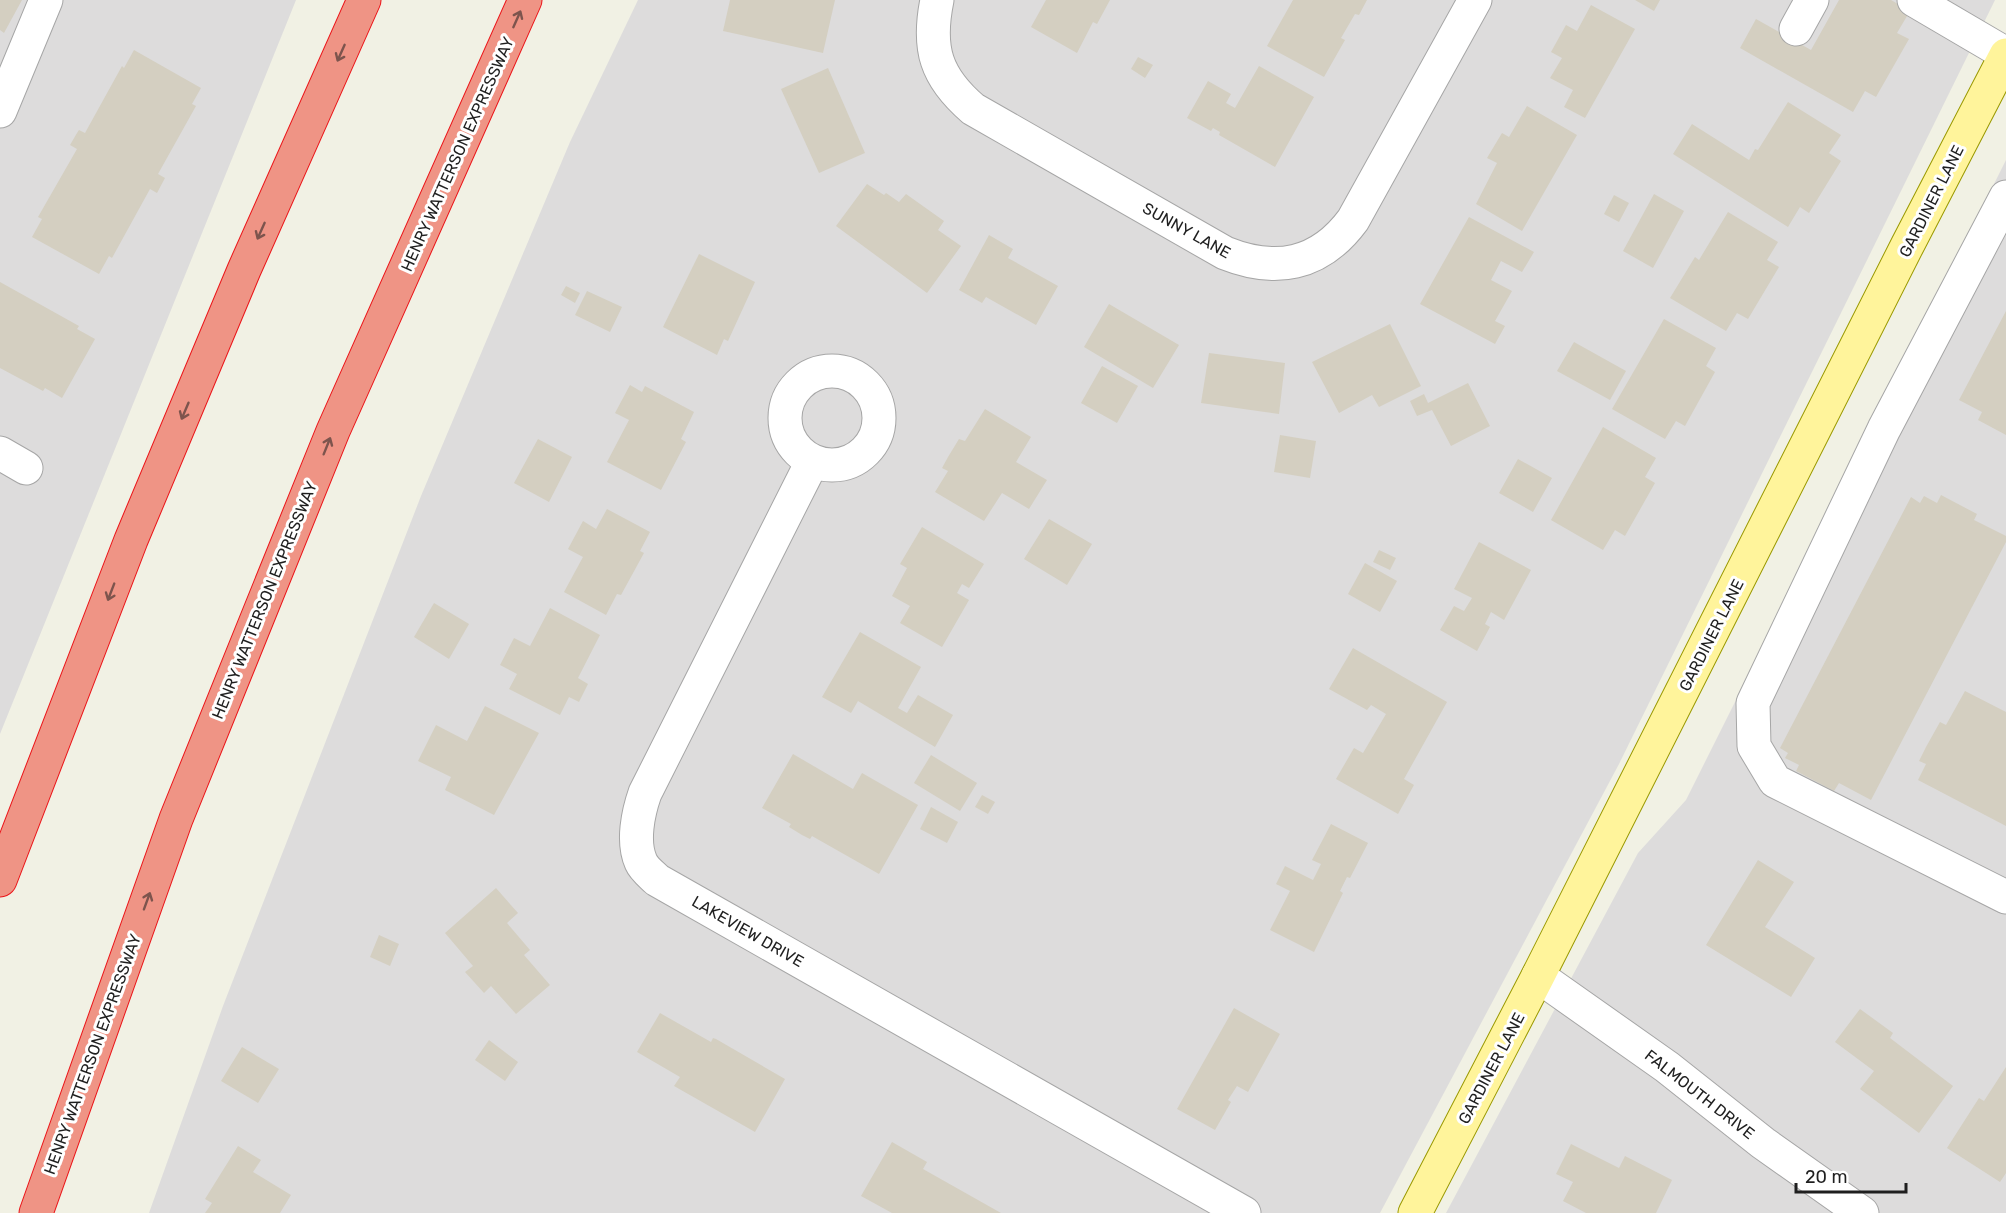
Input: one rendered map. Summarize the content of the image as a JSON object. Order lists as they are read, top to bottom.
{
  "streets": {
    "highway": ["HENRY WATTERSON EXPRESSWAY"],
    "main road": ["GARDINER LANE"],
    "street": ["SUNNY LANE", "LAKEVIEW DRIVE", "FALMOUTH DRIVE"]
  },
  "crossings": [
    ["GARDINER LANE", "FALMOUTH DRIVE"]
  ],
  "scale_bar": "20 m"
}
